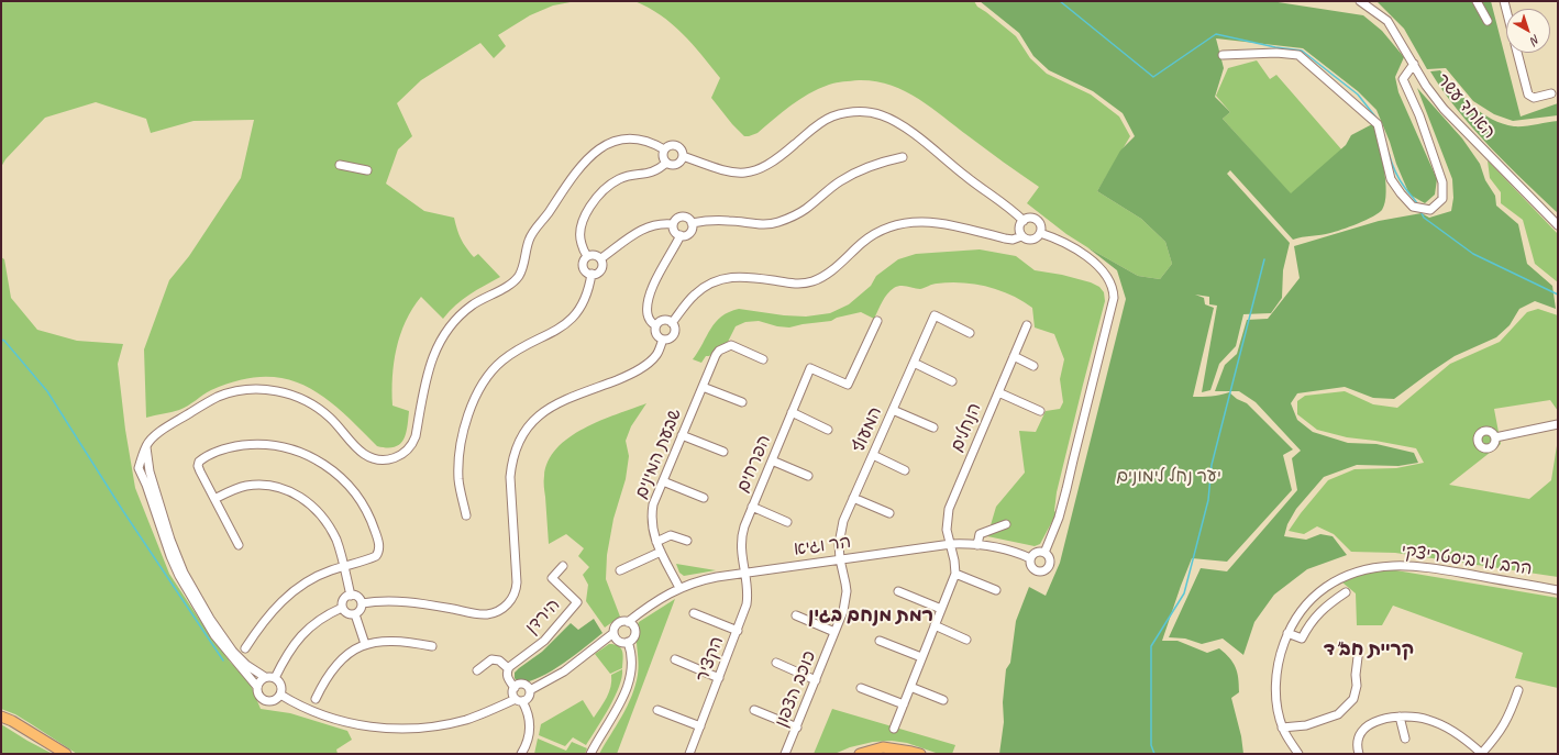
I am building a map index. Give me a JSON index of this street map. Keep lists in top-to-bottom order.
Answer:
{
  "streets": {
    "street": [
      "האחד עשר",
      "הנחלים",
      "המעוף",
      "שבעת המינים",
      "הפרחים",
      "הר וגיא",
      "הרב לוי ביסטריצקי",
      "הירדן",
      "הקציר",
      "כוכב הצפון"
    ]
  },
  "crossings": [
    ["הנחלים", "הר וגיא"],
    ["המעוף", "הר וגיא"],
    ["המעוף", "כוכב הצפון"],
    ["שבעת המינים", "הר וגיא"],
    ["הפרחים", "הר וגיא"],
    ["הפרחים", "הקציר"],
    ["הר וגיא", "הקציר"],
    ["הר וגיא", "כוכב הצפון"]
  ],
  "districts": ["רמת מנחם בגין", "קריית חב\"ד"],
  "parks": ["יער נחל לימונים"],
  "north": "bottom right"
}
